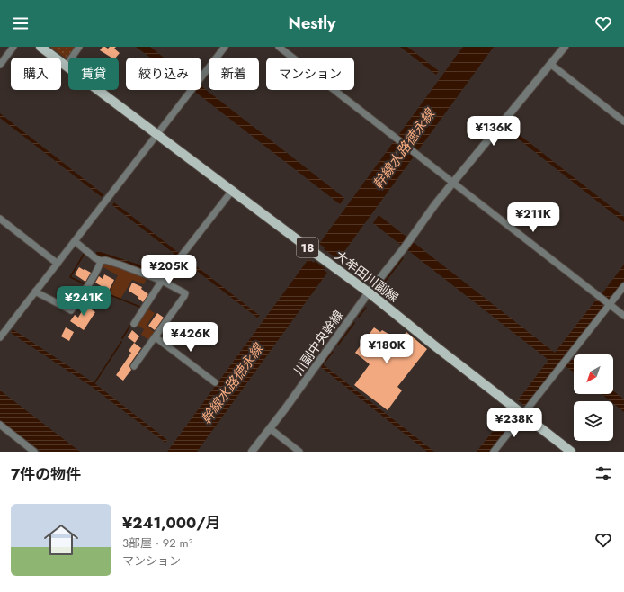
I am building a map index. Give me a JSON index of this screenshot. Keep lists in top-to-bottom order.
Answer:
{
  "streets": {
    "main road": ["18", "大牟田川副線"],
    "street": ["川副中央幹線"]
  },
  "crossings": [
    ["大牟田川副線", "川副中央幹線"]
  ],
  "water": ["幹線水路徳永線"],
  "north": "bottom left",
  "page": {
    "header": "Nestly",
    "chip": [
      "購入",
      "賃貸",
      "絞り込み",
      "新着",
      "マンション"
    ],
    "price": [
      "¥136K",
      "¥211K",
      "¥205K",
      "¥241K",
      "¥426K",
      "¥180K",
      "¥238K"
    ],
    "heading": "7件の物件",
    "list": [
      {
        "name": "¥241,000/月",
        "note": "3部屋 · 92 m² · マンション"
      }
    ]
  }
}
